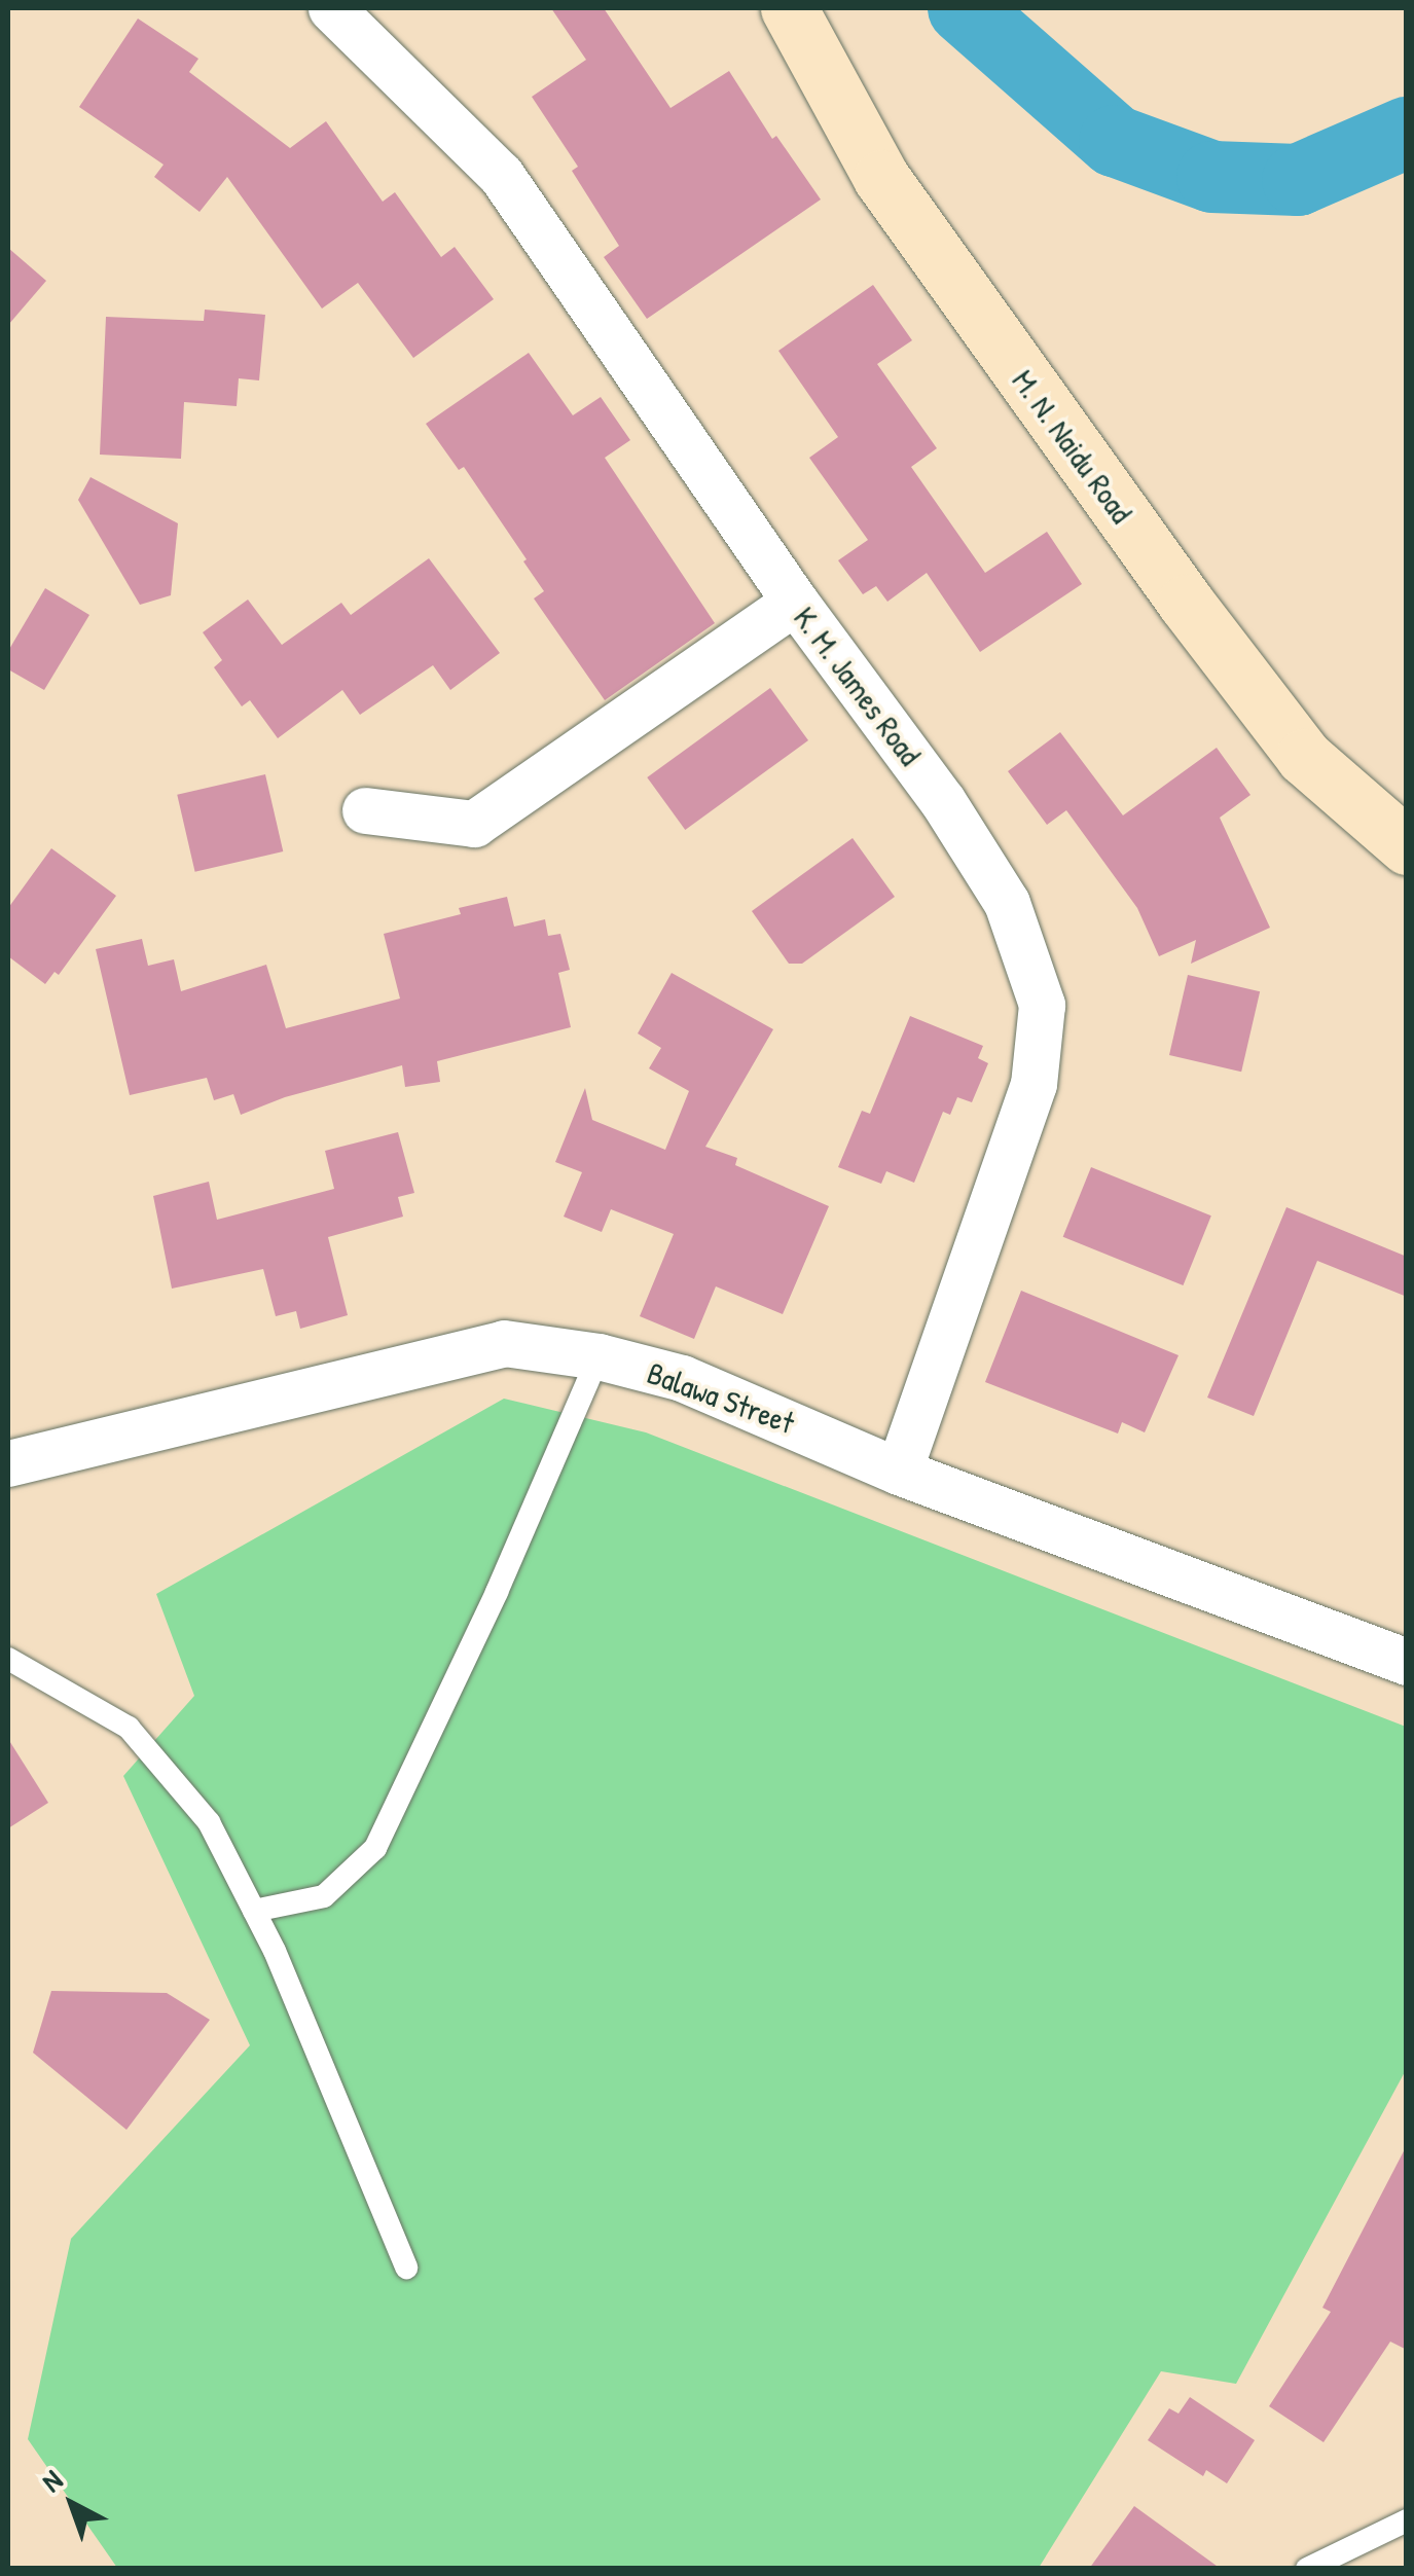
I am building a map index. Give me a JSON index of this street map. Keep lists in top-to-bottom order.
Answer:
{
  "streets": {
    "main road": ["M. N. Naidu Road"],
    "street": ["K. M. James Road", "Balawa Street"]
  },
  "crossings": [
    ["K. M. James Road", "Balawa Street"]
  ],
  "north": "top left"
}
